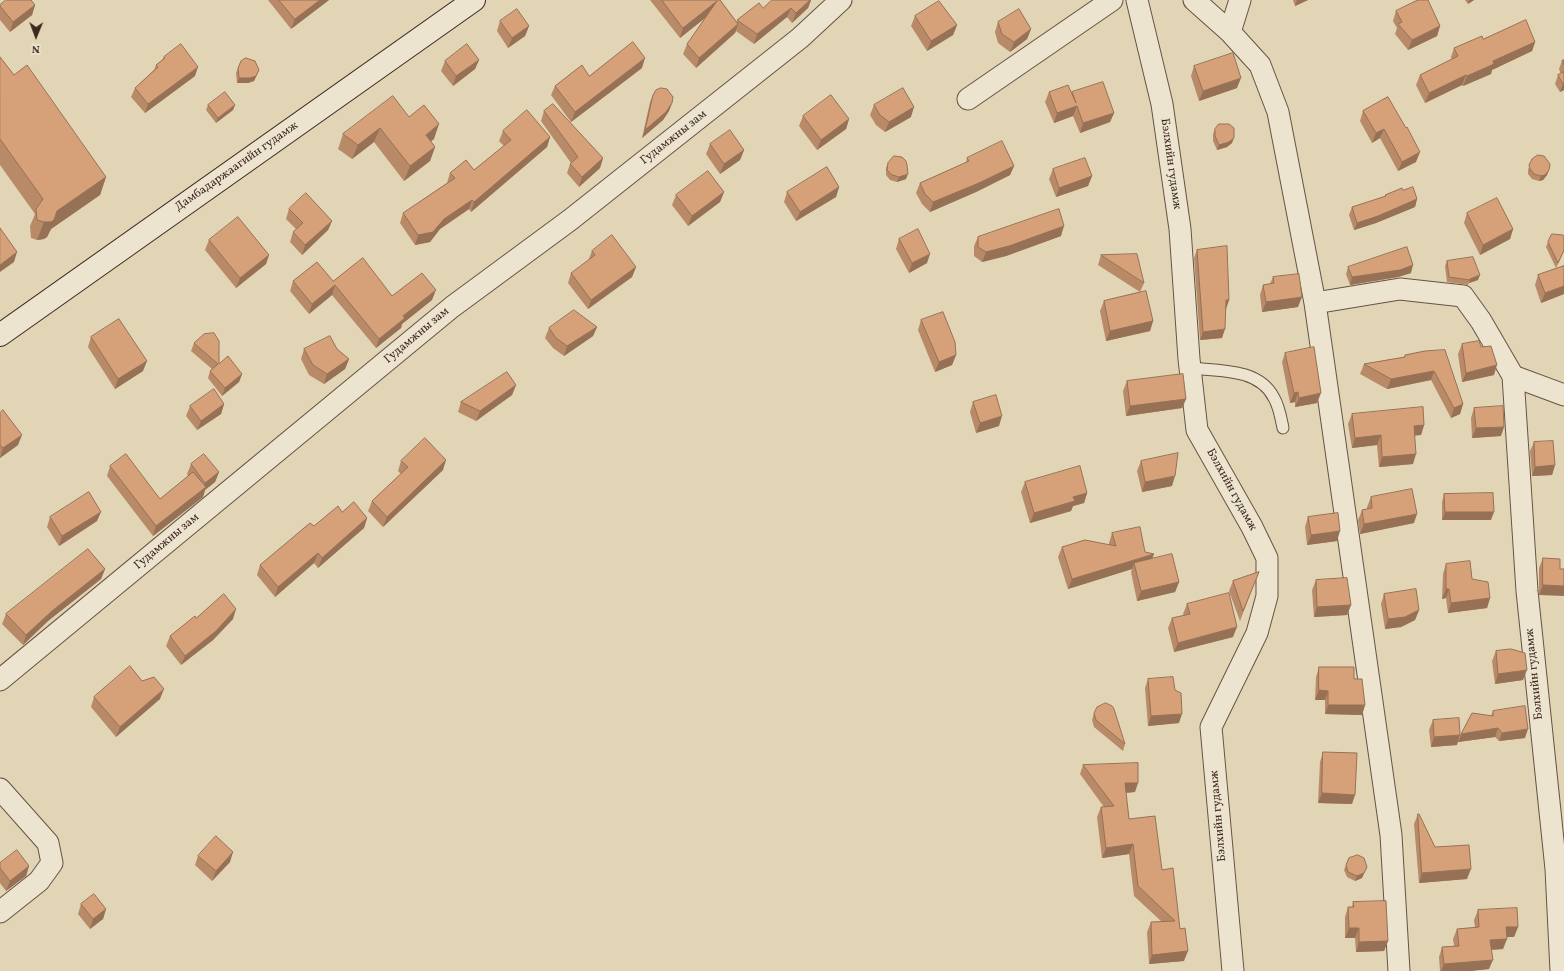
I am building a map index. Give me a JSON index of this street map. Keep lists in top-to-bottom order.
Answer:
{
  "streets": {
    "main road": ["Дамбадаржаагийн гудамж"],
    "street": ["Гудамжны зам", "Бэлхийн гудамж"]
  },
  "north": "bottom"
}
